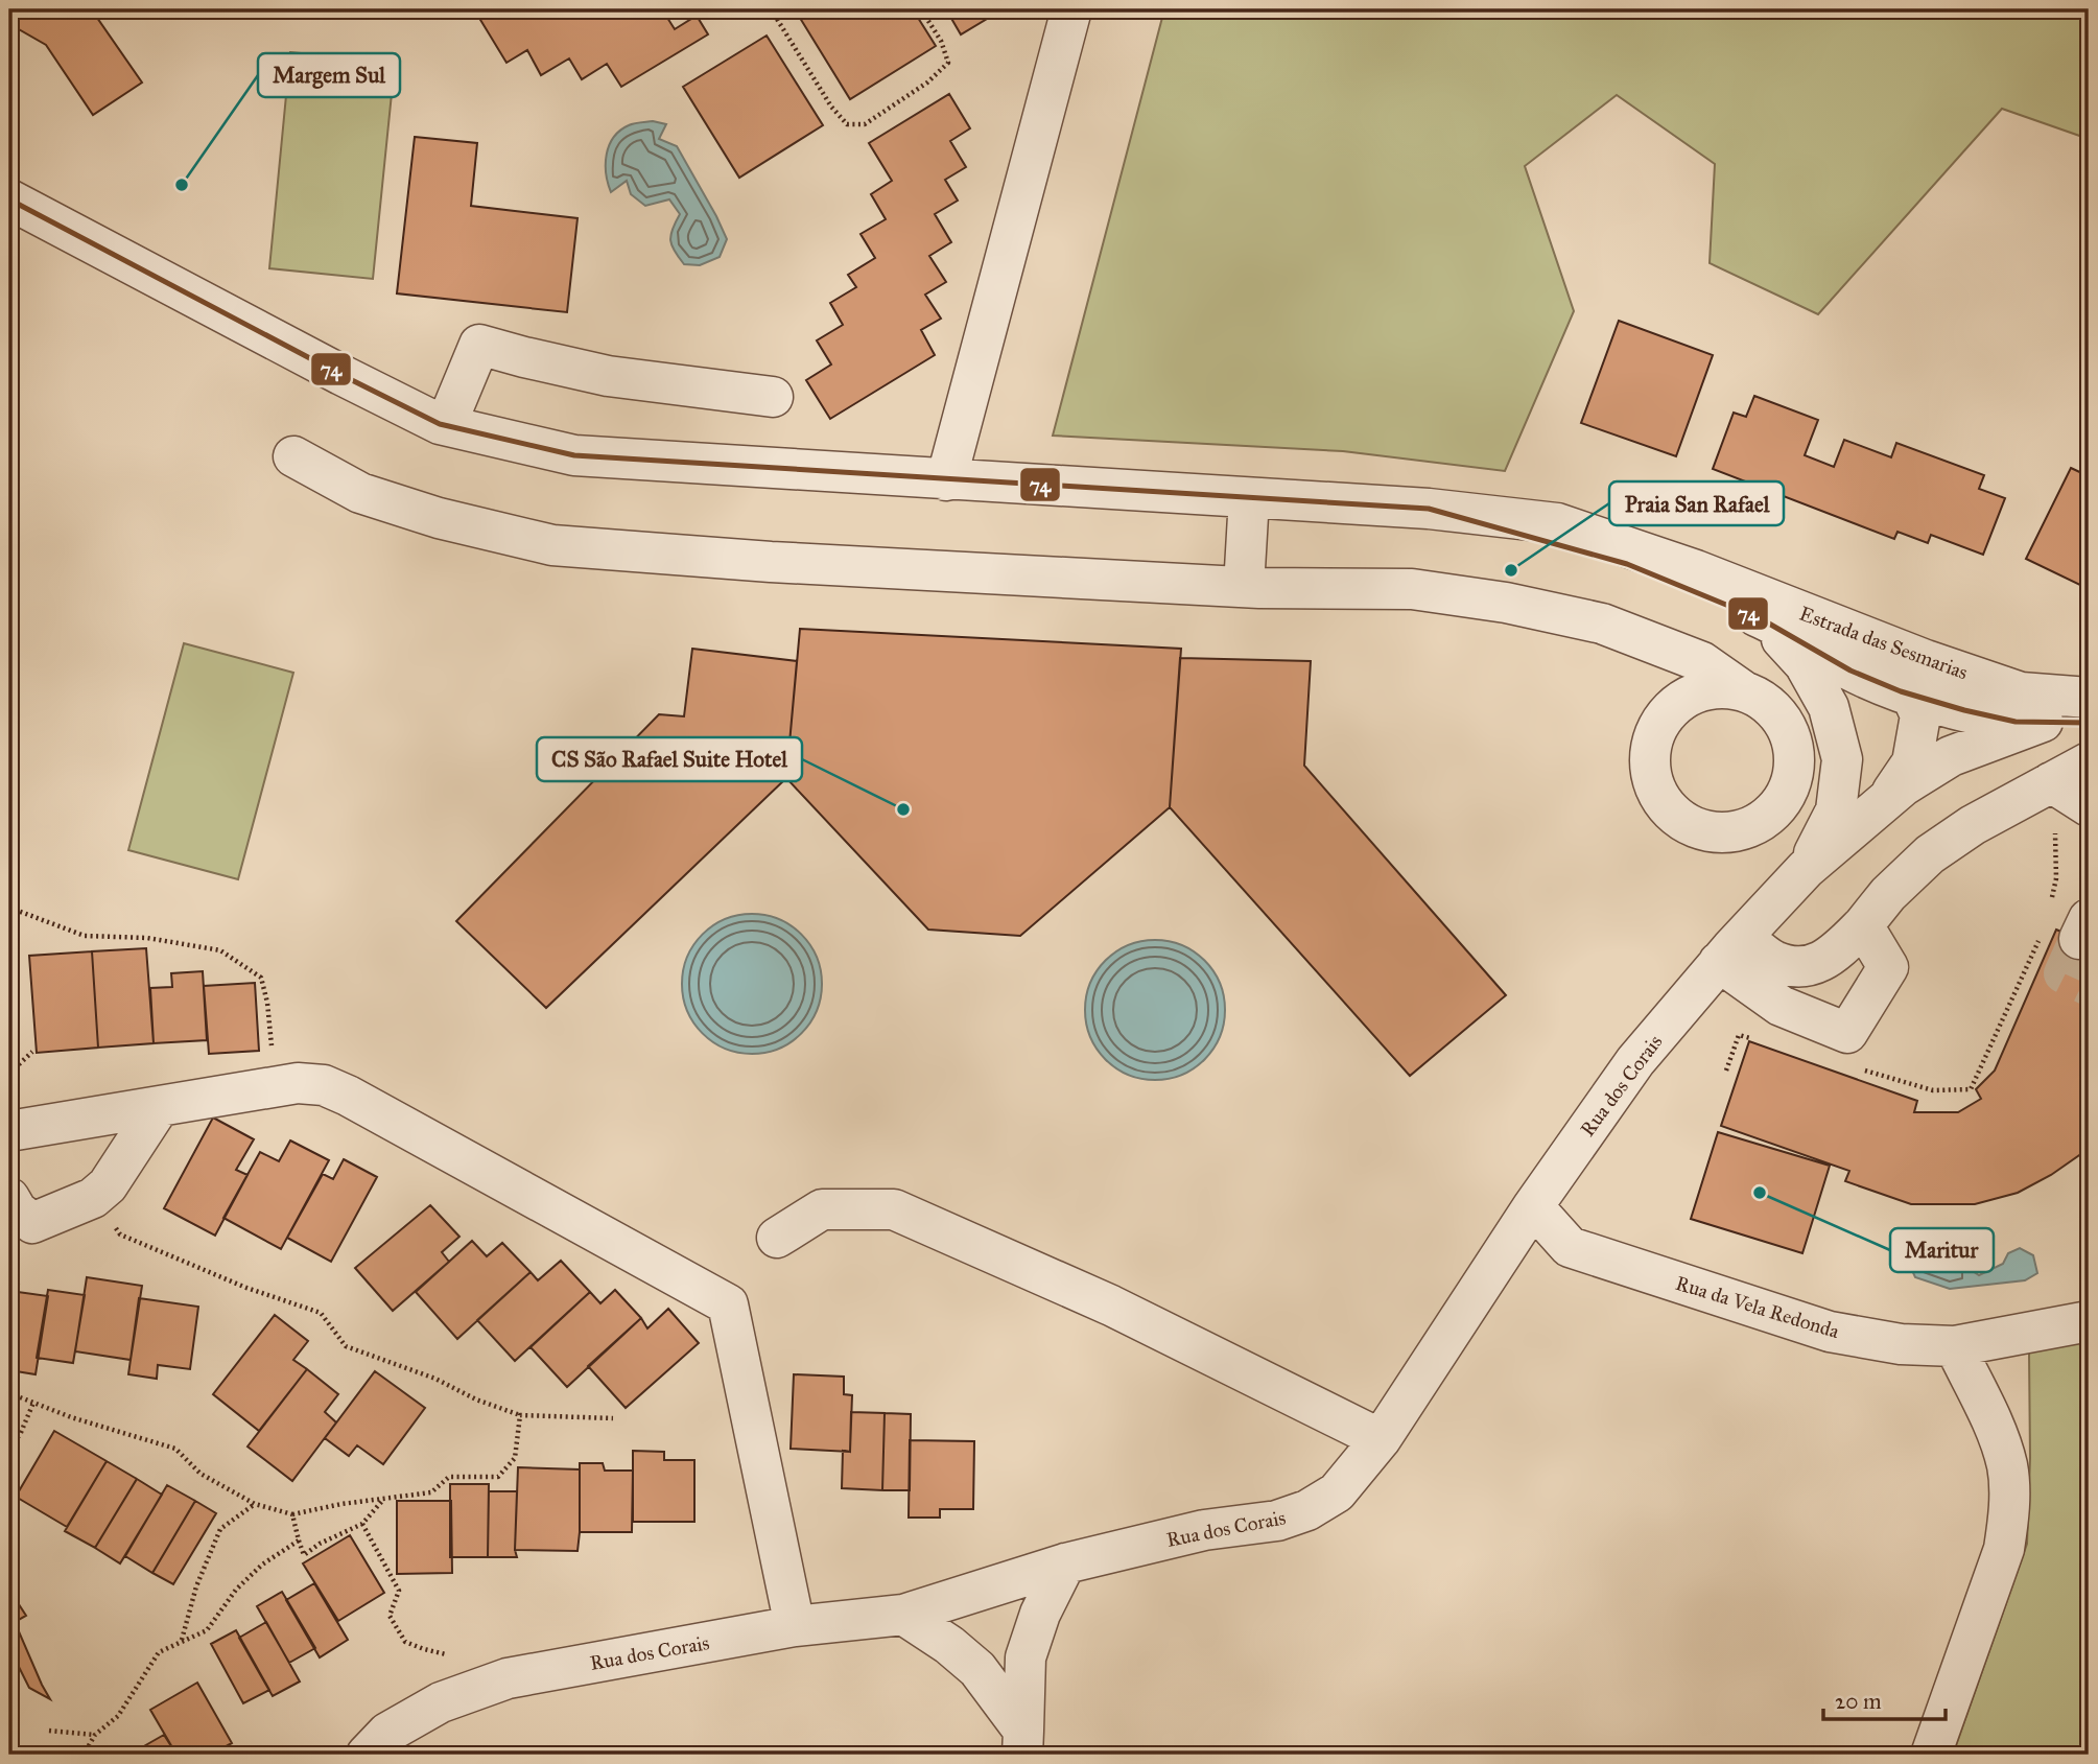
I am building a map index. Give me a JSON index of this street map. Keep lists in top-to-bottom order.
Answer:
{
  "streets": {
    "street": ["Estrada das Sesmarias", "Rua dos Corais", "Rua da Vela Redonda"]
  },
  "crossings": [
    ["Rua dos Corais", "Rua da Vela Redonda"]
  ],
  "places": [
    "Margem Sul",
    "Praia San Rafael",
    "CS São Rafael Suite Hotel",
    "Maritur"
  ],
  "lines": ["transit line 74"],
  "scale_bar": "20 m"
}
